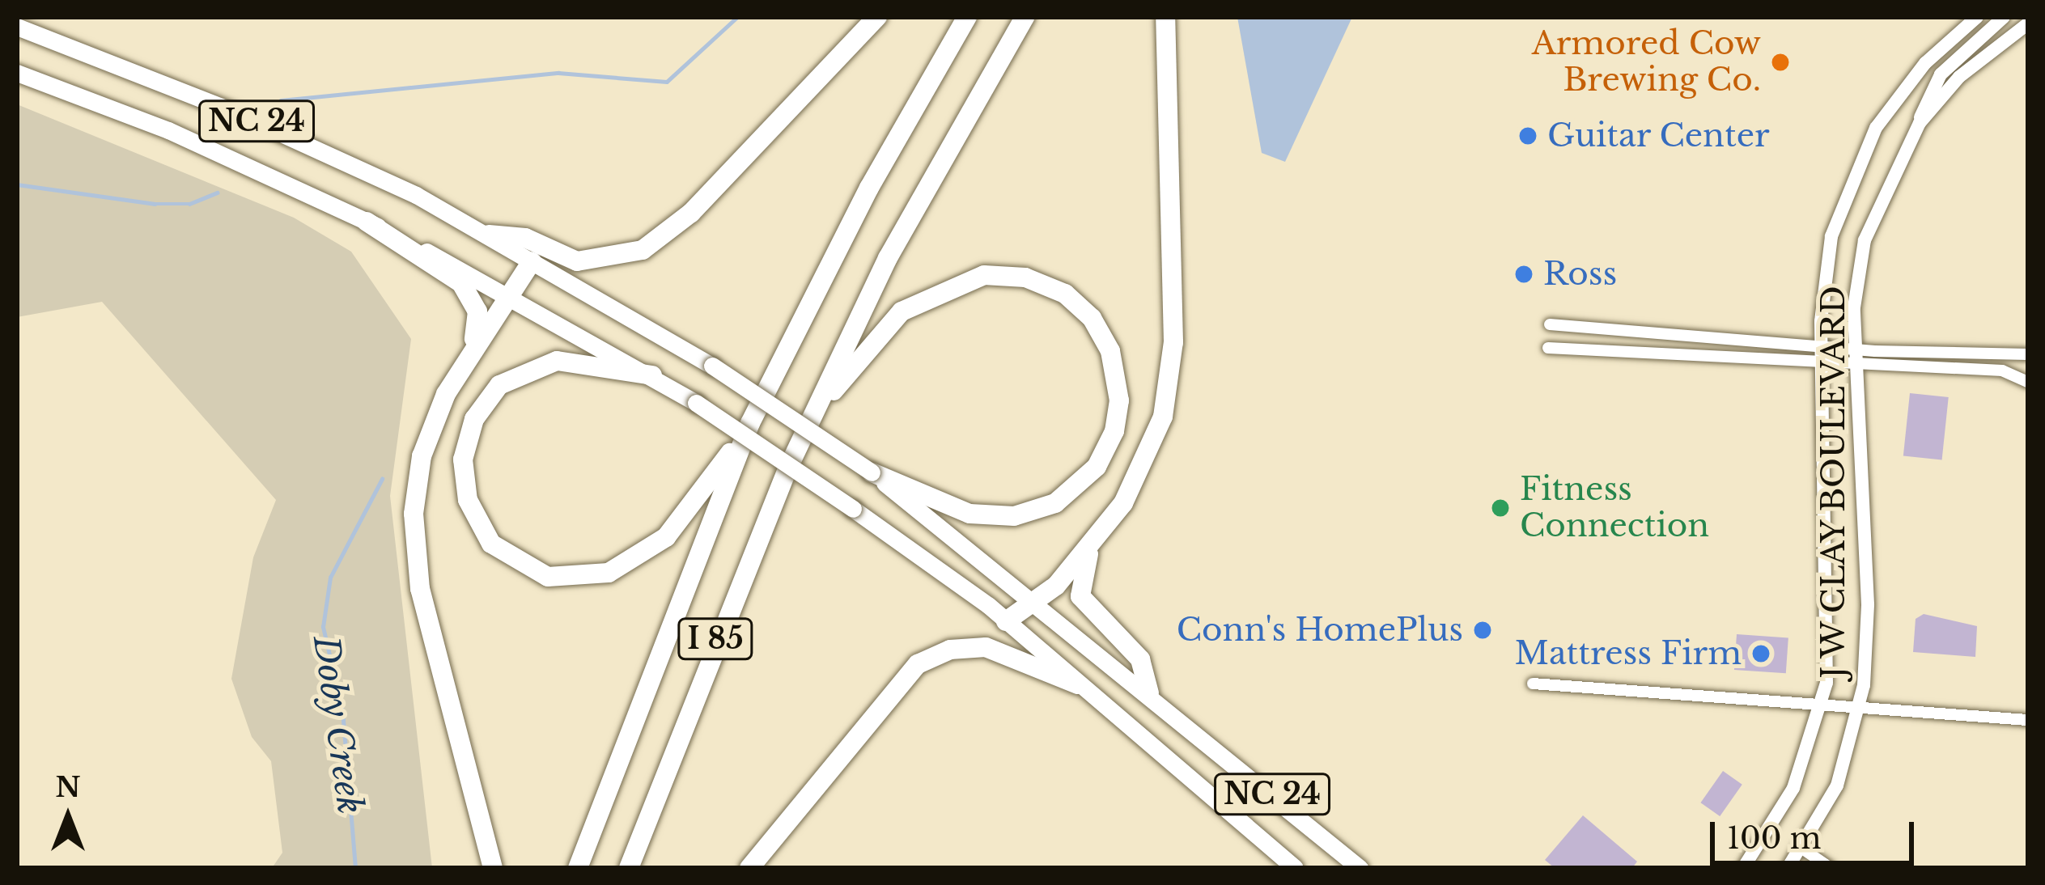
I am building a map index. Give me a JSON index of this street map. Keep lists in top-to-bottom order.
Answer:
{
  "streets": {
    "highway": ["I 85"],
    "main road": ["NC 24"],
    "street": ["J W CLAY BOULEVARD"]
  },
  "water": ["Doby Creek"],
  "places": [
    "Armored Cow Brewing Co.",
    "Guitar Center",
    "Ross",
    "Fitness Connection",
    "Conn's HomePlus",
    "Mattress Firm"
  ],
  "scale_bar": "100 m",
  "north": "top"
}
